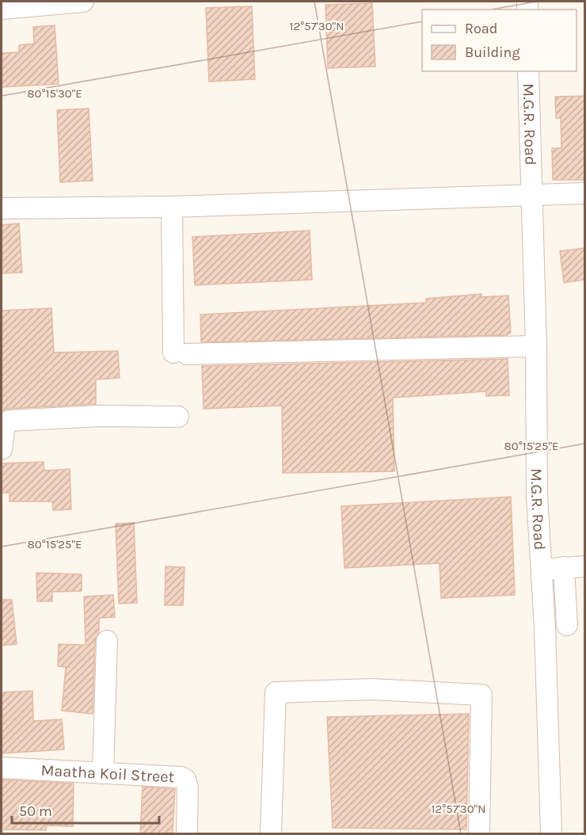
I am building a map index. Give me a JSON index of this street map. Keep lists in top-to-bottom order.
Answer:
{
  "streets": {
    "street": ["M.G.R. Road", "Maatha Koil Street"]
  },
  "legend": ["Road", "Building"],
  "scale_bar": "50 m",
  "coordinates": ["12°57'30\"N", "80°15'30\"E", "80°15'25\"E"]
}
